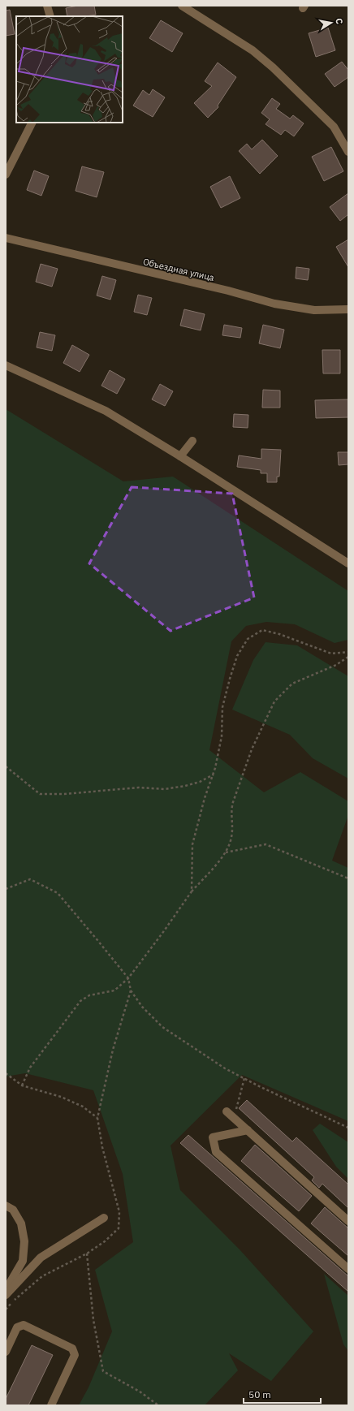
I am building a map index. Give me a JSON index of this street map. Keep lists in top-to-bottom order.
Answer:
{
  "streets": {
    "street": ["Объездная улица"]
  },
  "scale_bar": "50 m",
  "north": "right"
}
